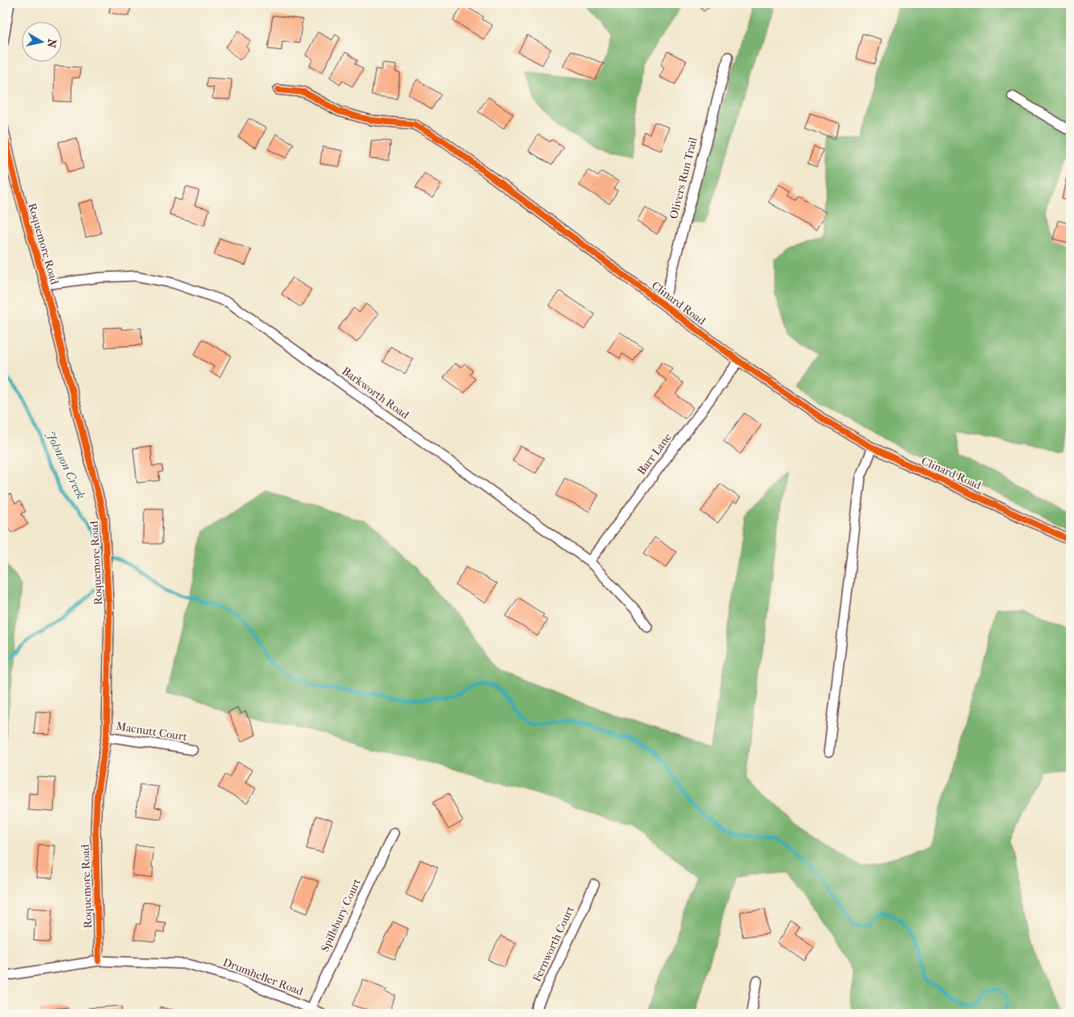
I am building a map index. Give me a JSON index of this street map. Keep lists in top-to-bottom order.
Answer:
{
  "streets": {
    "street": [
      "Olivers Run Trail",
      "Roquemore Road",
      "Clinard Road",
      "Barkworth Road",
      "Barr Lane",
      "Macnutt Court",
      "Spillsbury Court",
      "Fernworth Court",
      "Drumheller Road"
    ]
  },
  "crossings": [
    ["Olivers Run Trail", "Clinard Road"],
    ["Roquemore Road", "Barkworth Road"],
    ["Roquemore Road", "Macnutt Court"],
    ["Roquemore Road", "Drumheller Road"],
    ["Clinard Road", "Barr Lane"],
    ["Barkworth Road", "Barr Lane"],
    ["Spillsbury Court", "Drumheller Road"]
  ],
  "water": ["Johnson Creek"],
  "north": "right"
}
